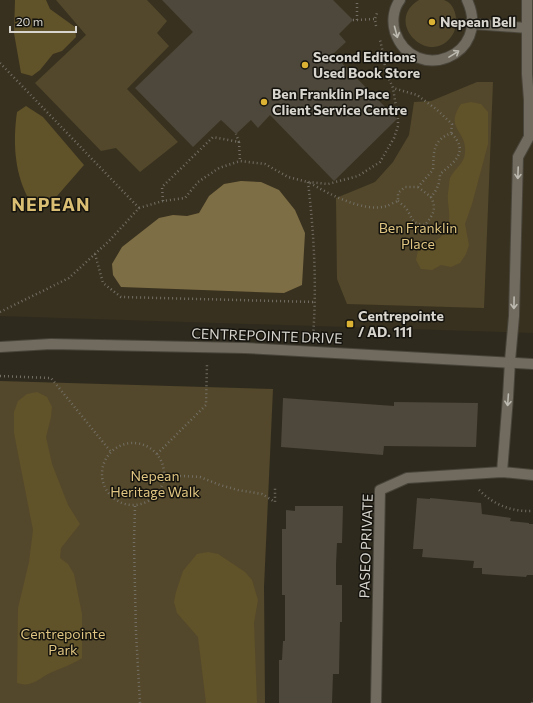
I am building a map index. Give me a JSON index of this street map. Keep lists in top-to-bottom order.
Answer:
{
  "streets": {
    "street": ["CENTREPOINTE DRIVE", "PASEO PRIVATE"]
  },
  "districts": ["NEPEAN"],
  "parks": ["Ben Franklin Place", "Nepean Heritage Walk", "Centrepointe Park"],
  "places": {
    "other": ["Nepean Bell", "Second Editions Used Book Store", "Ben Franklin Place Client Service Centre"],
    "transit": ["Centrepointe / AD. 111"]
  },
  "scale_bar": "20 m"
}
